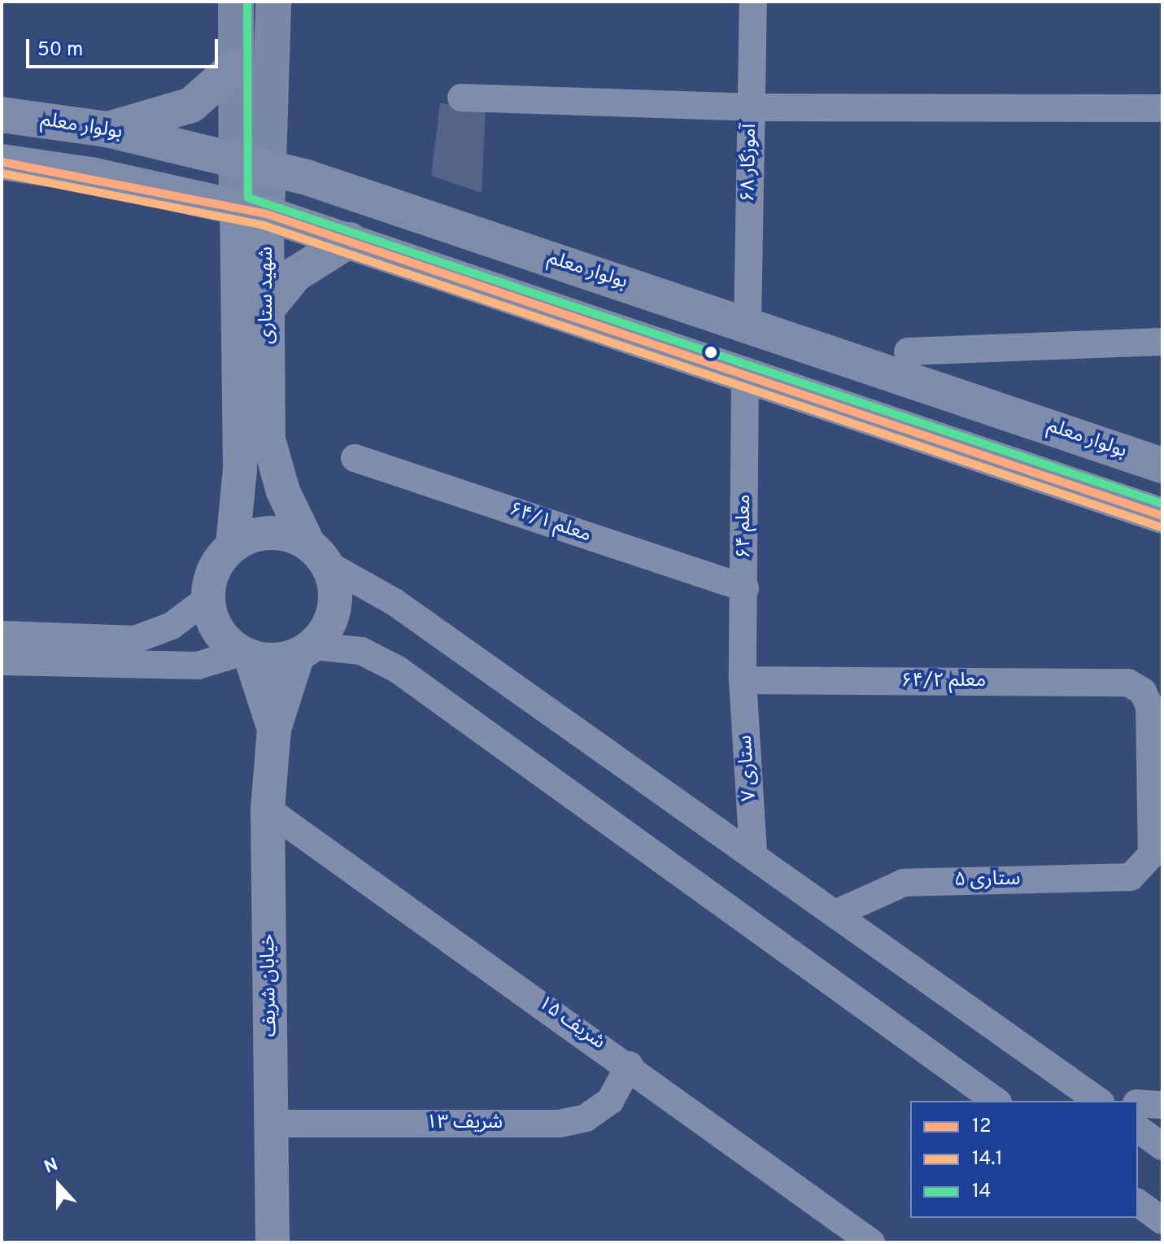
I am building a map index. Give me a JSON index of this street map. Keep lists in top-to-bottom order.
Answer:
{
  "streets": {
    "main road": ["بولوار معلم", "شهید ستاری"],
    "street": [
      "آموزگار ۶۸",
      "معلم ۶۴/۱",
      "معلم ۶۴",
      "معلم ۶۴/۲",
      "ستاری ۷",
      "ستاری ۵",
      "خیابان شریف",
      "شریف ۱۵",
      "شریف ۱۳"
    ]
  },
  "crossings": [
    ["بولوار معلم", "آموزگار ۶۸"],
    ["بولوار معلم", "شهید ستاری"],
    ["شهید ستاری", "خیابان شریف"],
    ["معلم ۶۴/۱", "معلم ۶۴"],
    ["معلم ۶۴", "معلم ۶۴/۲"],
    ["معلم ۶۴", "ستاری ۷"],
    ["معلم ۶۴/۲", "ستاری ۷"],
    ["معلم ۶۴/۲", "ستاری ۵"],
    ["خیابان شریف", "شریف ۱۵"],
    ["خیابان شریف", "شریف ۱۳"],
    ["شریف ۱۵", "شریف ۱۳"]
  ],
  "lines": ["transit line 14", "transit line 12", "transit line 14.1"],
  "legend": ["12", "14.1", "14"],
  "scale_bar": "50 m",
  "north": "top"
}
